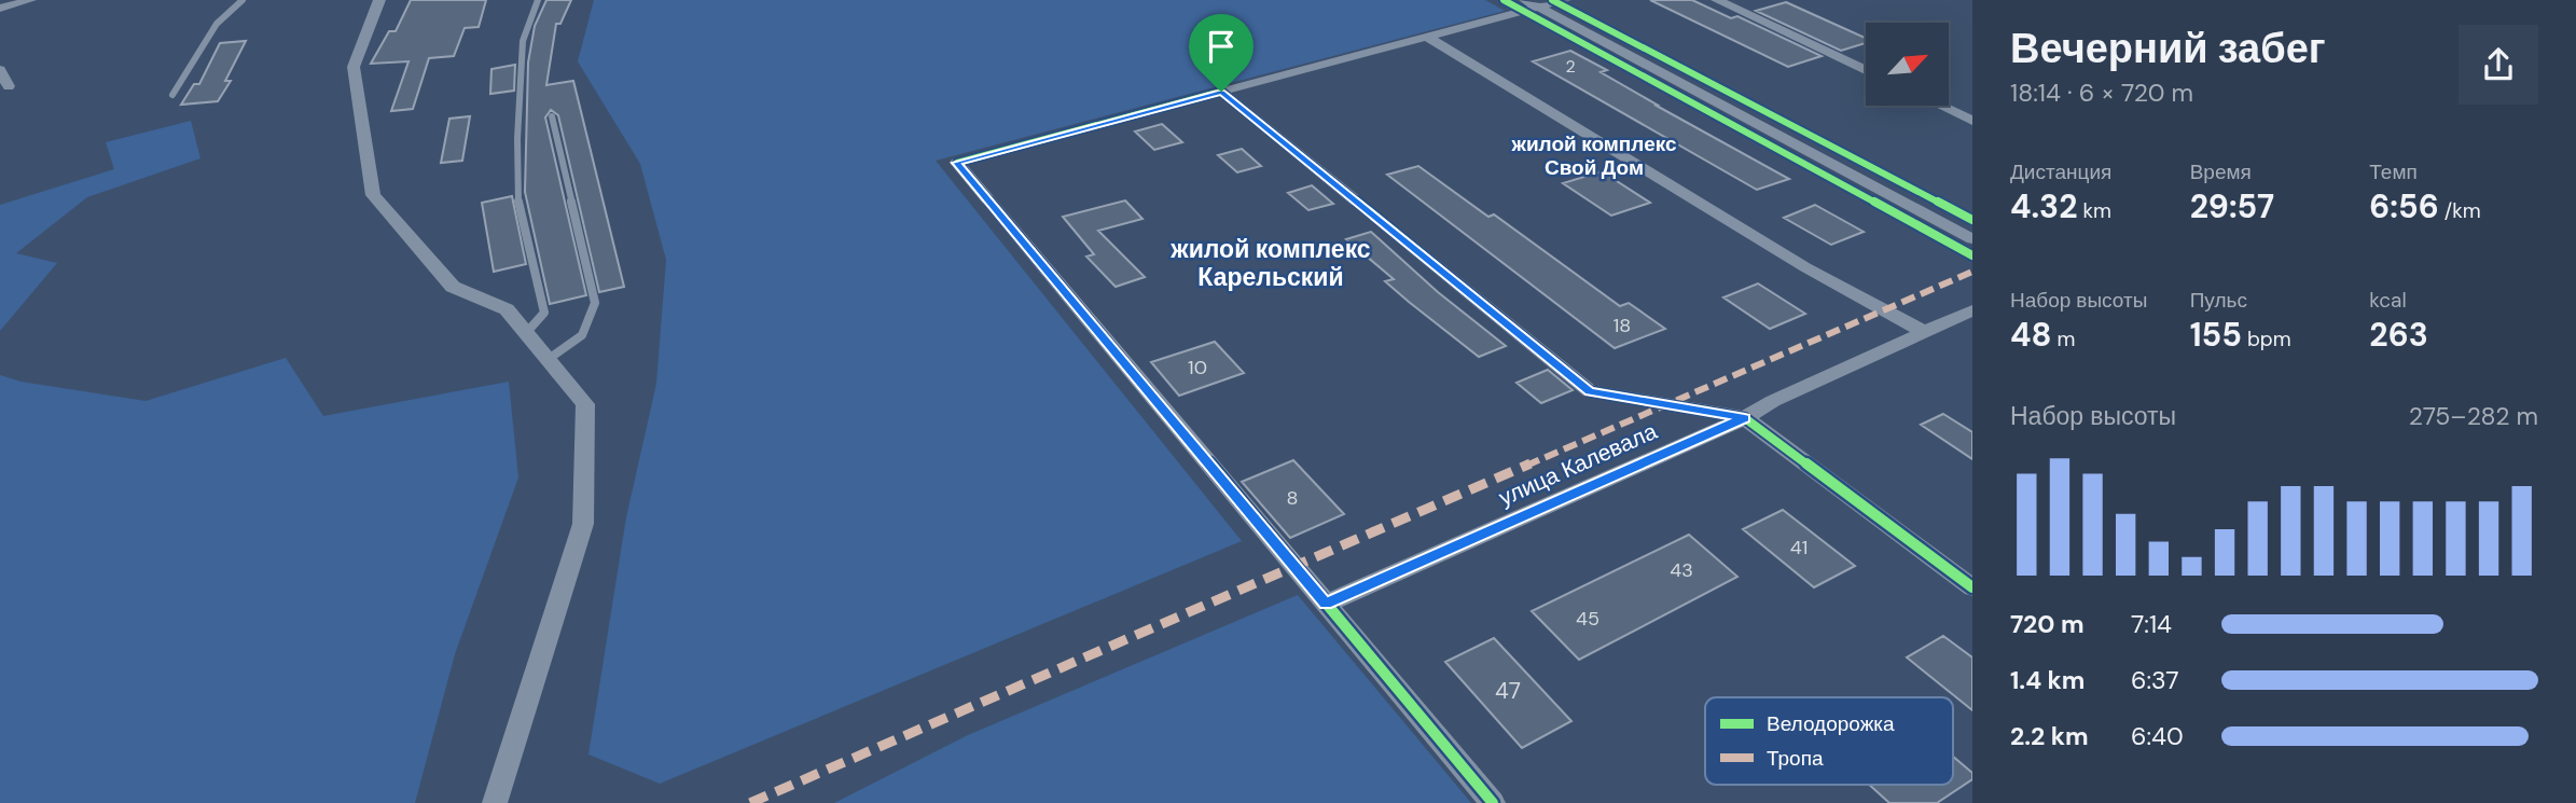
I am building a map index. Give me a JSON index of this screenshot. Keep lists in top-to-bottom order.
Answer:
{
  "streets": {
    "street": ["улица Калевала"]
  },
  "districts": ["жилой комплекс Свой Дом", "жилой комплекс Карельский"],
  "house_numbers": [
    "2",
    "18",
    "10",
    "8",
    "41",
    "43",
    "45",
    "47"
  ],
  "legend": ["Велодорожка", "Тропа"],
  "north": "top right",
  "page": {
    "heading": ["Вечерний забег", "18:14 · 6 × 720 m"],
    "stats": [
      ["Дистанция", "4.32 km"],
      ["Время", "29:57"],
      ["Темп", "6:56 /km"],
      ["Набор высоты", "48 m"],
      ["Пульс", "155 bpm"],
      ["kcal", "263"]
    ],
    "chart": ["Набор высоты", "275–282 m"],
    "list": [
      {
        "name": "720 m",
        "note": "7:14"
      },
      {
        "name": "1.4 km",
        "note": "6:37"
      },
      {
        "name": "2.2 km",
        "note": "6:40"
      }
    ]
  }
}
